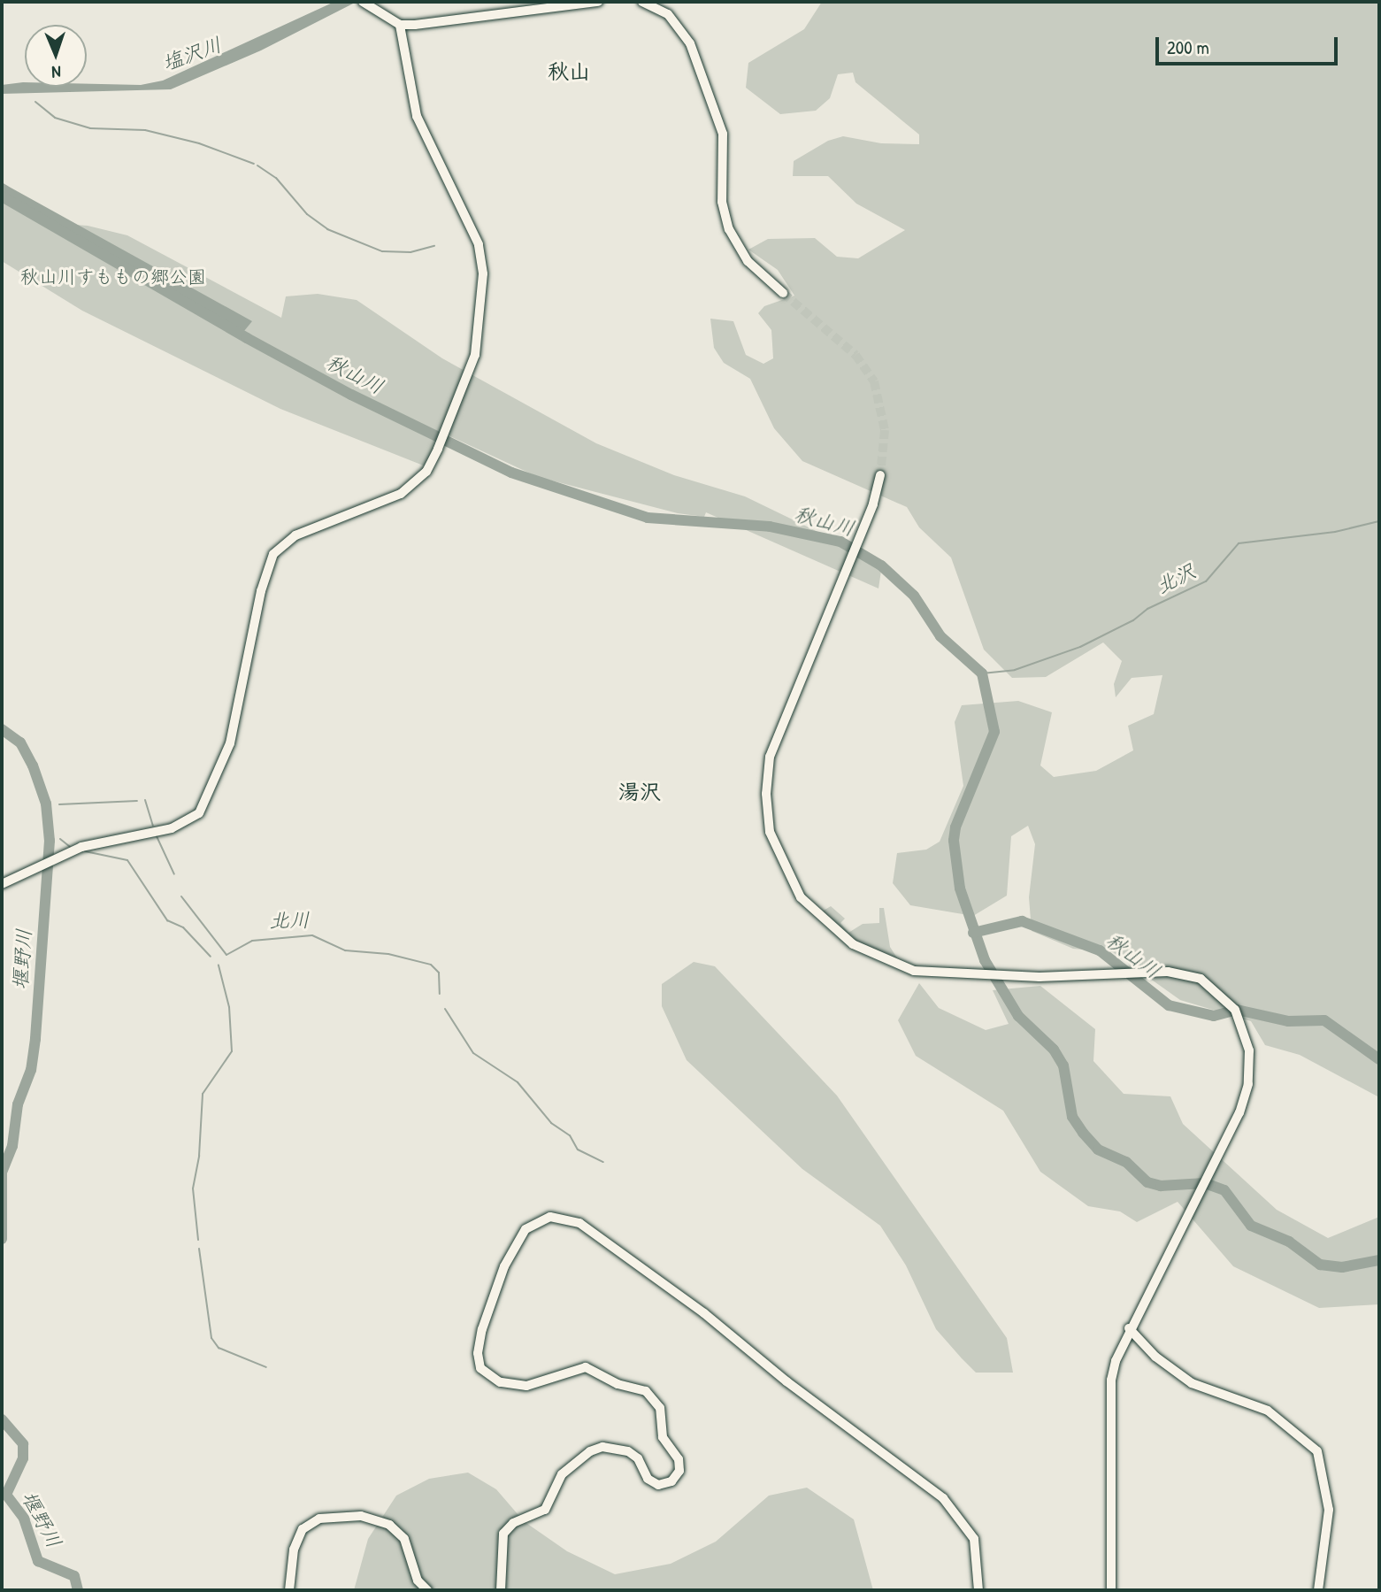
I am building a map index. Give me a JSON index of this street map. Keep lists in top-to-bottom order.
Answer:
{
  "districts": ["秋山", "湯沢"],
  "water": [
    "塩沢川",
    "秋山川",
    "北沢",
    "北川",
    "堰野川"
  ],
  "parks": ["秋山川すももの郷公園"],
  "scale_bar": "200 m",
  "north": "bottom"
}
